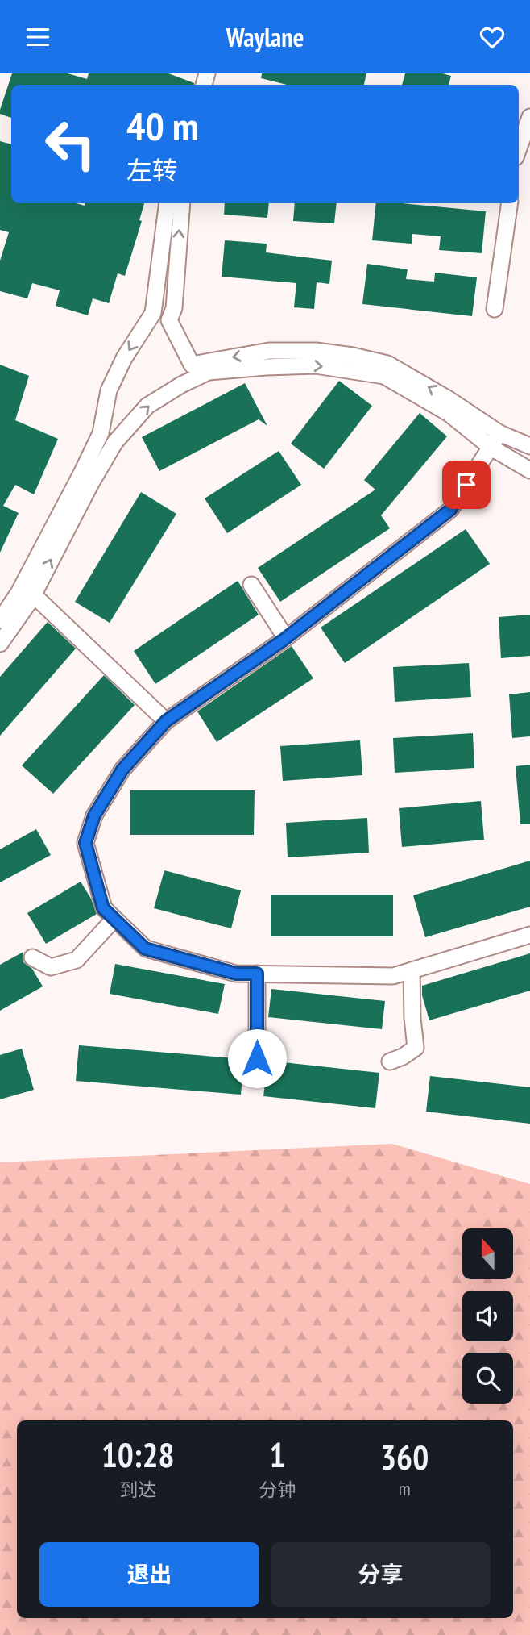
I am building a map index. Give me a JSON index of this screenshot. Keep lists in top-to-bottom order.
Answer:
{
  "north": "top",
  "page": {
    "header": "Waylane",
    "turn": ["40 m", "左转"],
    "eta": [
      "10:28",
      "到达",
      "1",
      "分钟",
      "360",
      "m"
    ],
    "buttons": ["退出", "分享"]
  }
}
